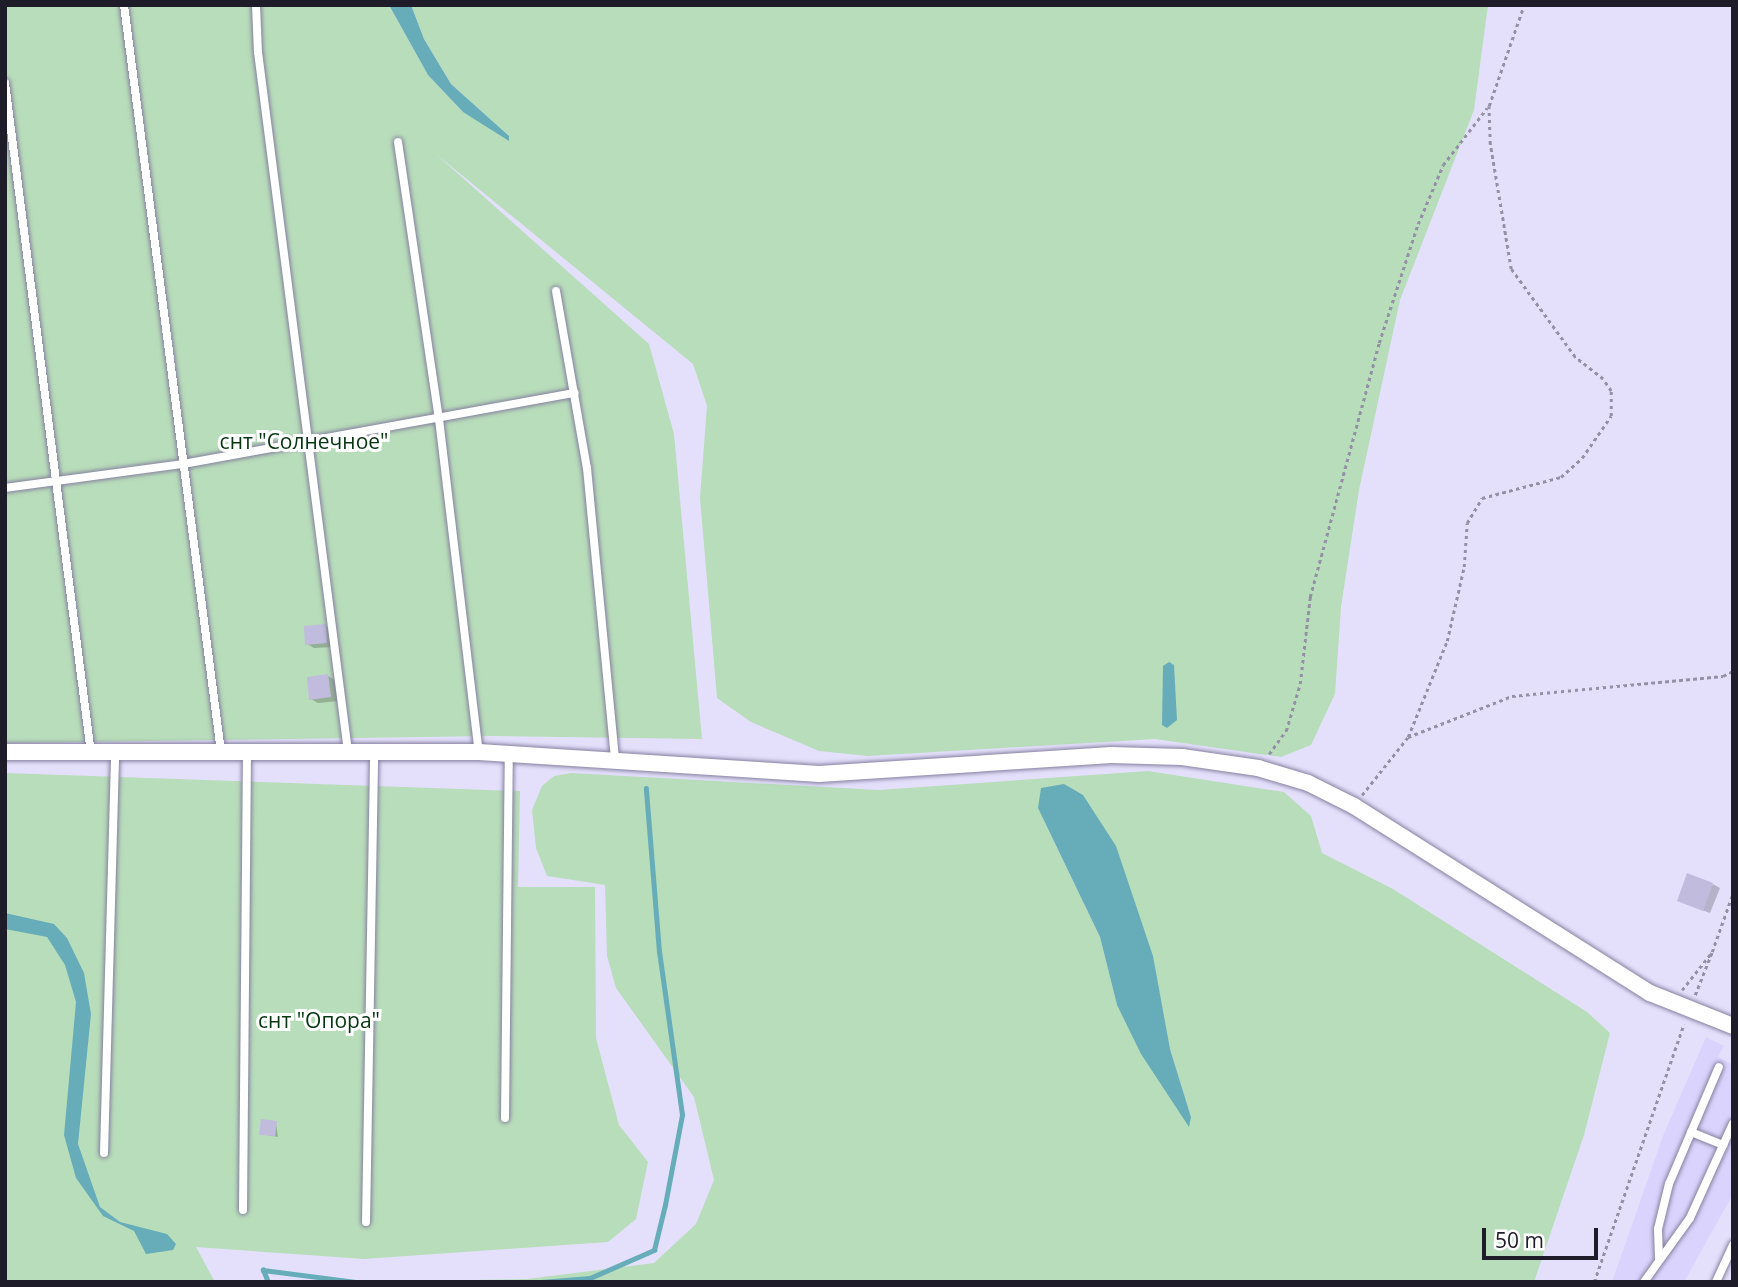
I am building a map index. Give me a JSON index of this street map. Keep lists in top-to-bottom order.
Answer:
{
  "parks": ["снт \"Солнечное\"", "снт \"Опора\""],
  "scale_bar": "50 m"
}
